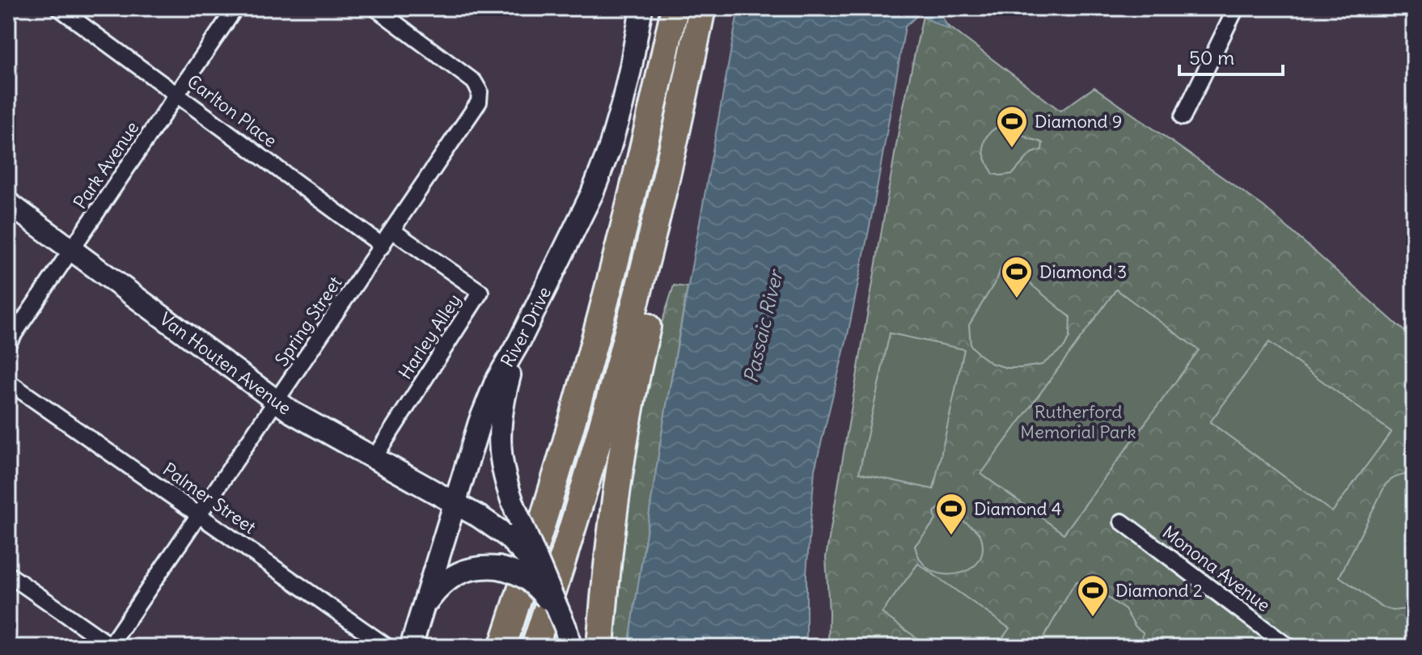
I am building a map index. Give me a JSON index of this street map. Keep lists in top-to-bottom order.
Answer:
{
  "streets": {
    "main road": ["River Drive", "Van Houten Avenue"],
    "street": [
      "Carlton Place",
      "Park Avenue",
      "Spring Street",
      "Harley Alley",
      "Palmer Street",
      "Monona Avenue"
    ]
  },
  "crossings": [
    ["Carlton Place", "Park Avenue"],
    ["Carlton Place", "Spring Street"],
    ["Park Avenue", "Van Houten Avenue"],
    ["Spring Street", "Harley Alley"],
    ["Spring Street", "Van Houten Avenue"],
    ["Spring Street", "Palmer Street"],
    ["River Drive", "Van Houten Avenue"],
    ["Harley Alley", "Van Houten Avenue"]
  ],
  "water": ["Passaic River"],
  "parks": ["Rutherford Memorial Park"],
  "places": {
    "sports": [
      "Diamond 9",
      "Diamond 3",
      "Diamond 4",
      "Diamond 2"
    ]
  },
  "scale_bar": "50 m"
}
